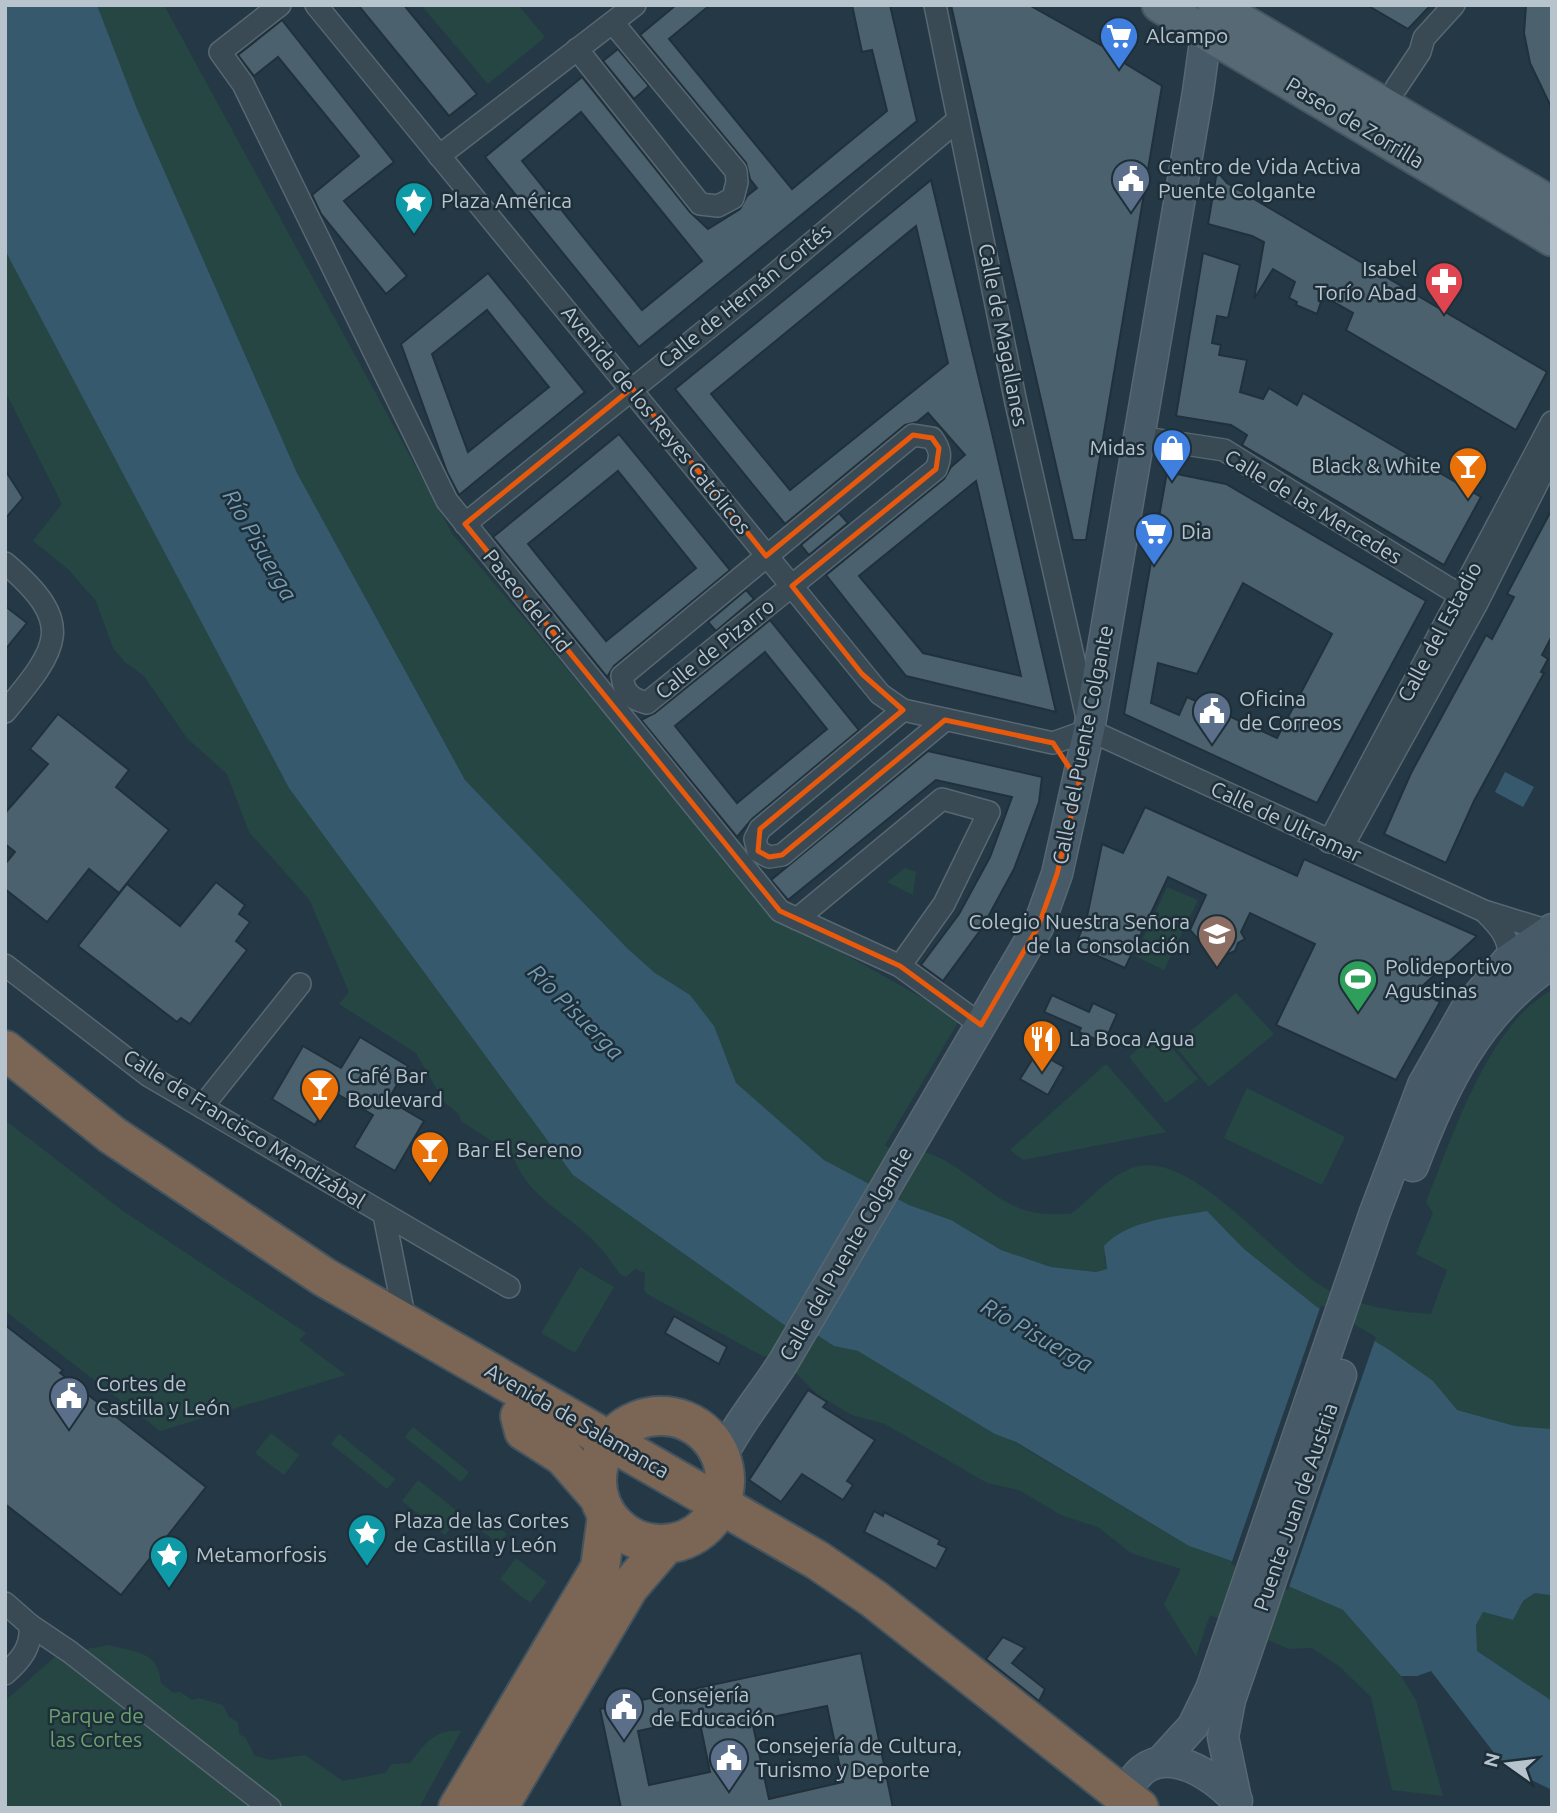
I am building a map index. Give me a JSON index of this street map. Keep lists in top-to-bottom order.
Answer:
{
  "streets": {
    "highway": ["Avenida de Salamanca"],
    "main road": ["Paseo de Zorrilla"],
    "street": [
      "Calle de Hernán Cortés",
      "Calle de Magallanes",
      "Avenida de los Reyes Católicos",
      "Calle de las Mercedes",
      "Paseo del Cid",
      "Calle del Estadio",
      "Calle de Pizarro",
      "Calle del Puente Colgante",
      "Calle de Ultramar",
      "Calle de Francisco Mendizábal",
      "Puente Juan de Austria"
    ]
  },
  "crossings": [
    ["Paseo de Zorrilla", "Calle del Puente Colgante"],
    ["Calle de Hernán Cortés", "Calle de Magallanes"],
    ["Calle de Hernán Cortés", "Avenida de los Reyes Católicos"],
    ["Calle de Hernán Cortés", "Paseo del Cid"],
    ["Calle de Magallanes", "Calle del Puente Colgante"],
    ["Avenida de los Reyes Católicos", "Calle de Pizarro"],
    ["Calle de las Mercedes", "Calle del Estadio"],
    ["Calle de las Mercedes", "Calle del Puente Colgante"],
    ["Paseo del Cid", "Calle del Puente Colgante"],
    ["Calle del Estadio", "Calle de Ultramar"],
    ["Calle del Puente Colgante", "Calle de Ultramar"],
    ["Calle de Francisco Mendizábal", "Avenida de Salamanca"],
    ["Avenida de Salamanca", "Puente Juan de Austria"]
  ],
  "water": ["Río Pisuerga"],
  "parks": ["Parque de las Cortes"],
  "places": {
    "supermarket": ["Alcampo", "Dia"],
    "public building": [
      "Centro de Vida Activa Puente Colgante",
      "Oficina de Correos",
      "Cortes de Castilla y León",
      "Consejería de Educación",
      "Consejería de Cultura, Turismo y Deporte"
    ],
    "place": ["Plaza América", "Plaza de las Cortes de Castilla y León", "Metamorfosis"],
    "pharmacy": ["Isabel Torío Abad"],
    "shop": ["Midas"],
    "bar": ["Black & White", "Café Bar Boulevard", "Bar El Sereno"],
    "school or university": ["Colegio Nuestra Señora de la Consolación"],
    "sports": ["Polideportivo Agustinas"],
    "restaurant": ["La Boca Agua"]
  },
  "north": "left"
}
